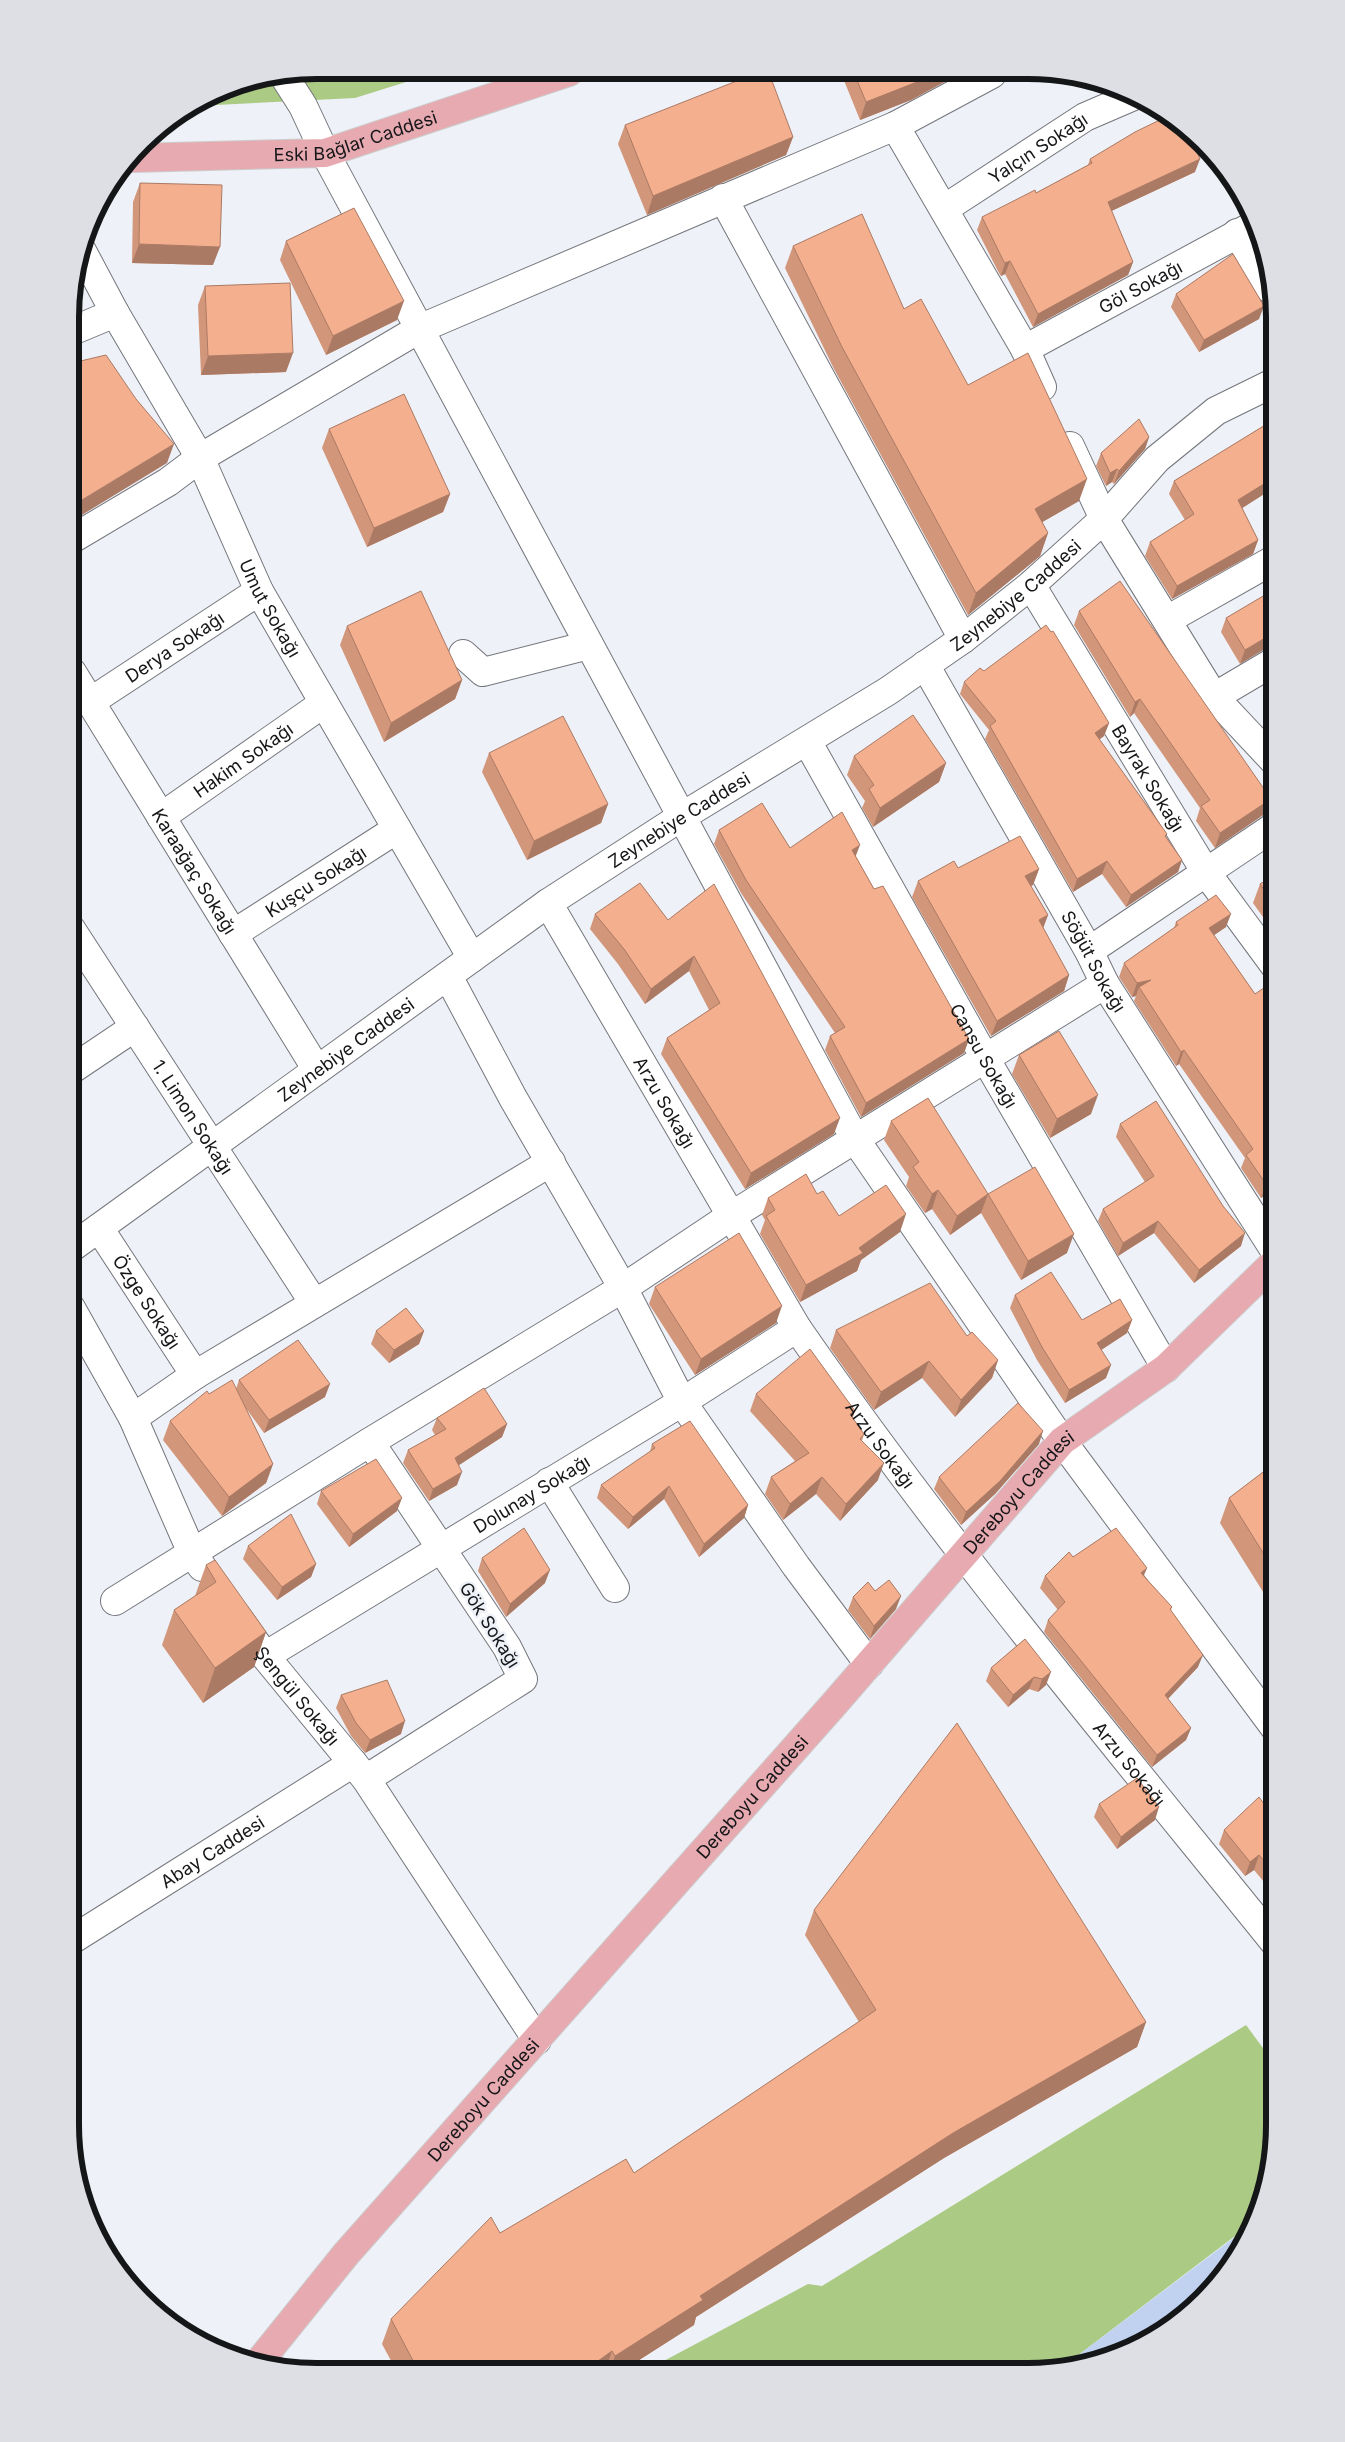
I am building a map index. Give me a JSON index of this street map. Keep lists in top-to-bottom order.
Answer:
{
  "streets": {
    "main road": ["Eski Bağlar Caddesi", "Dereboyu Caddesi"],
    "street": [
      "Yalçın Sokağı",
      "Göl Sokağı",
      "Zeynebiye Caddesi",
      "Umut Sokağı",
      "Derya Sokağı",
      "Hakim Sokağı",
      "Bayrak Sokağı",
      "Karaağaç Sokağı",
      "Kuşçu Sokağı",
      "Söğüt Sokağı",
      "Cansu Sokağı",
      "Arzu Sokağı",
      "1. Limon Sokağı",
      "Özge Sokağı",
      "Dolunay Sokağı",
      "Gök Sokağı",
      "Şengül Sokağı",
      "Abay Caddesi"
    ]
  },
  "crossings": [
    ["Zeynebiye Caddesi", "Umut Sokağı"],
    ["Zeynebiye Caddesi", "Bayrak Sokağı"],
    ["Zeynebiye Caddesi", "Karaağaç Sokağı"],
    ["Zeynebiye Caddesi", "Söğüt Sokağı"],
    ["Zeynebiye Caddesi", "Cansu Sokağı"],
    ["Zeynebiye Caddesi", "Arzu Sokağı"],
    ["Zeynebiye Caddesi", "1. Limon Sokağı"],
    ["Zeynebiye Caddesi", "Özge Sokağı"],
    ["Umut Sokağı", "Derya Sokağı"],
    ["Umut Sokağı", "Hakim Sokağı"],
    ["Umut Sokağı", "Kuşçu Sokağı"],
    ["Derya Sokağı", "Karaağaç Sokağı"],
    ["Hakim Sokağı", "Karaağaç Sokağı"],
    ["Karaağaç Sokağı", "Kuşçu Sokağı"],
    ["Cansu Sokağı", "Dereboyu Caddesi"],
    ["Arzu Sokağı", "Dolunay Sokağı"],
    ["Arzu Sokağı", "Dereboyu Caddesi"],
    ["Dolunay Sokağı", "Gök Sokağı"],
    ["Dolunay Sokağı", "Şengül Sokağı"],
    ["Dereboyu Caddesi", "Şengül Sokağı"],
    ["Gök Sokağı", "Şengül Sokağı"],
    ["Gök Sokağı", "Abay Caddesi"],
    ["Şengül Sokağı", "Abay Caddesi"]
  ]
}
